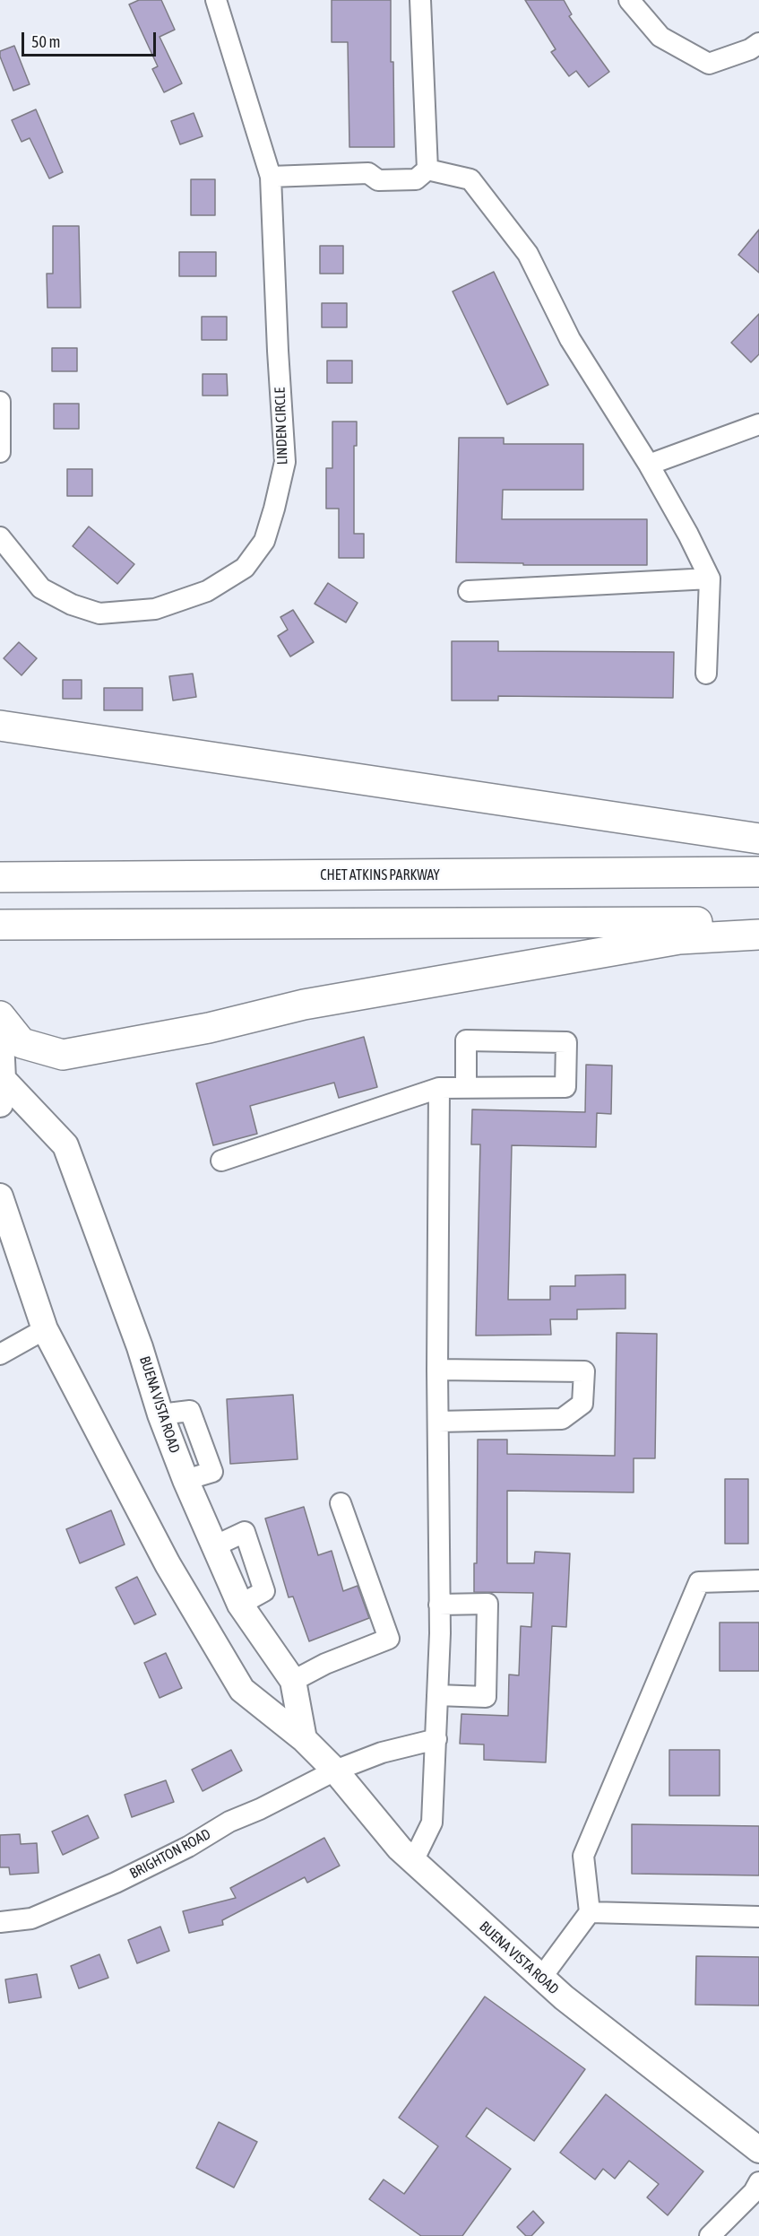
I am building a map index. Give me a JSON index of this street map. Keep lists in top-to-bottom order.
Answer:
{
  "streets": {
    "highway": ["CHET ATKINS PARKWAY"],
    "main road": ["BUENA VISTA ROAD"],
    "street": ["LINDEN CIRCLE", "BRIGHTON ROAD"]
  },
  "crossings": [
    ["BUENA VISTA ROAD", "BRIGHTON ROAD"]
  ],
  "scale_bar": "50 m"
}
